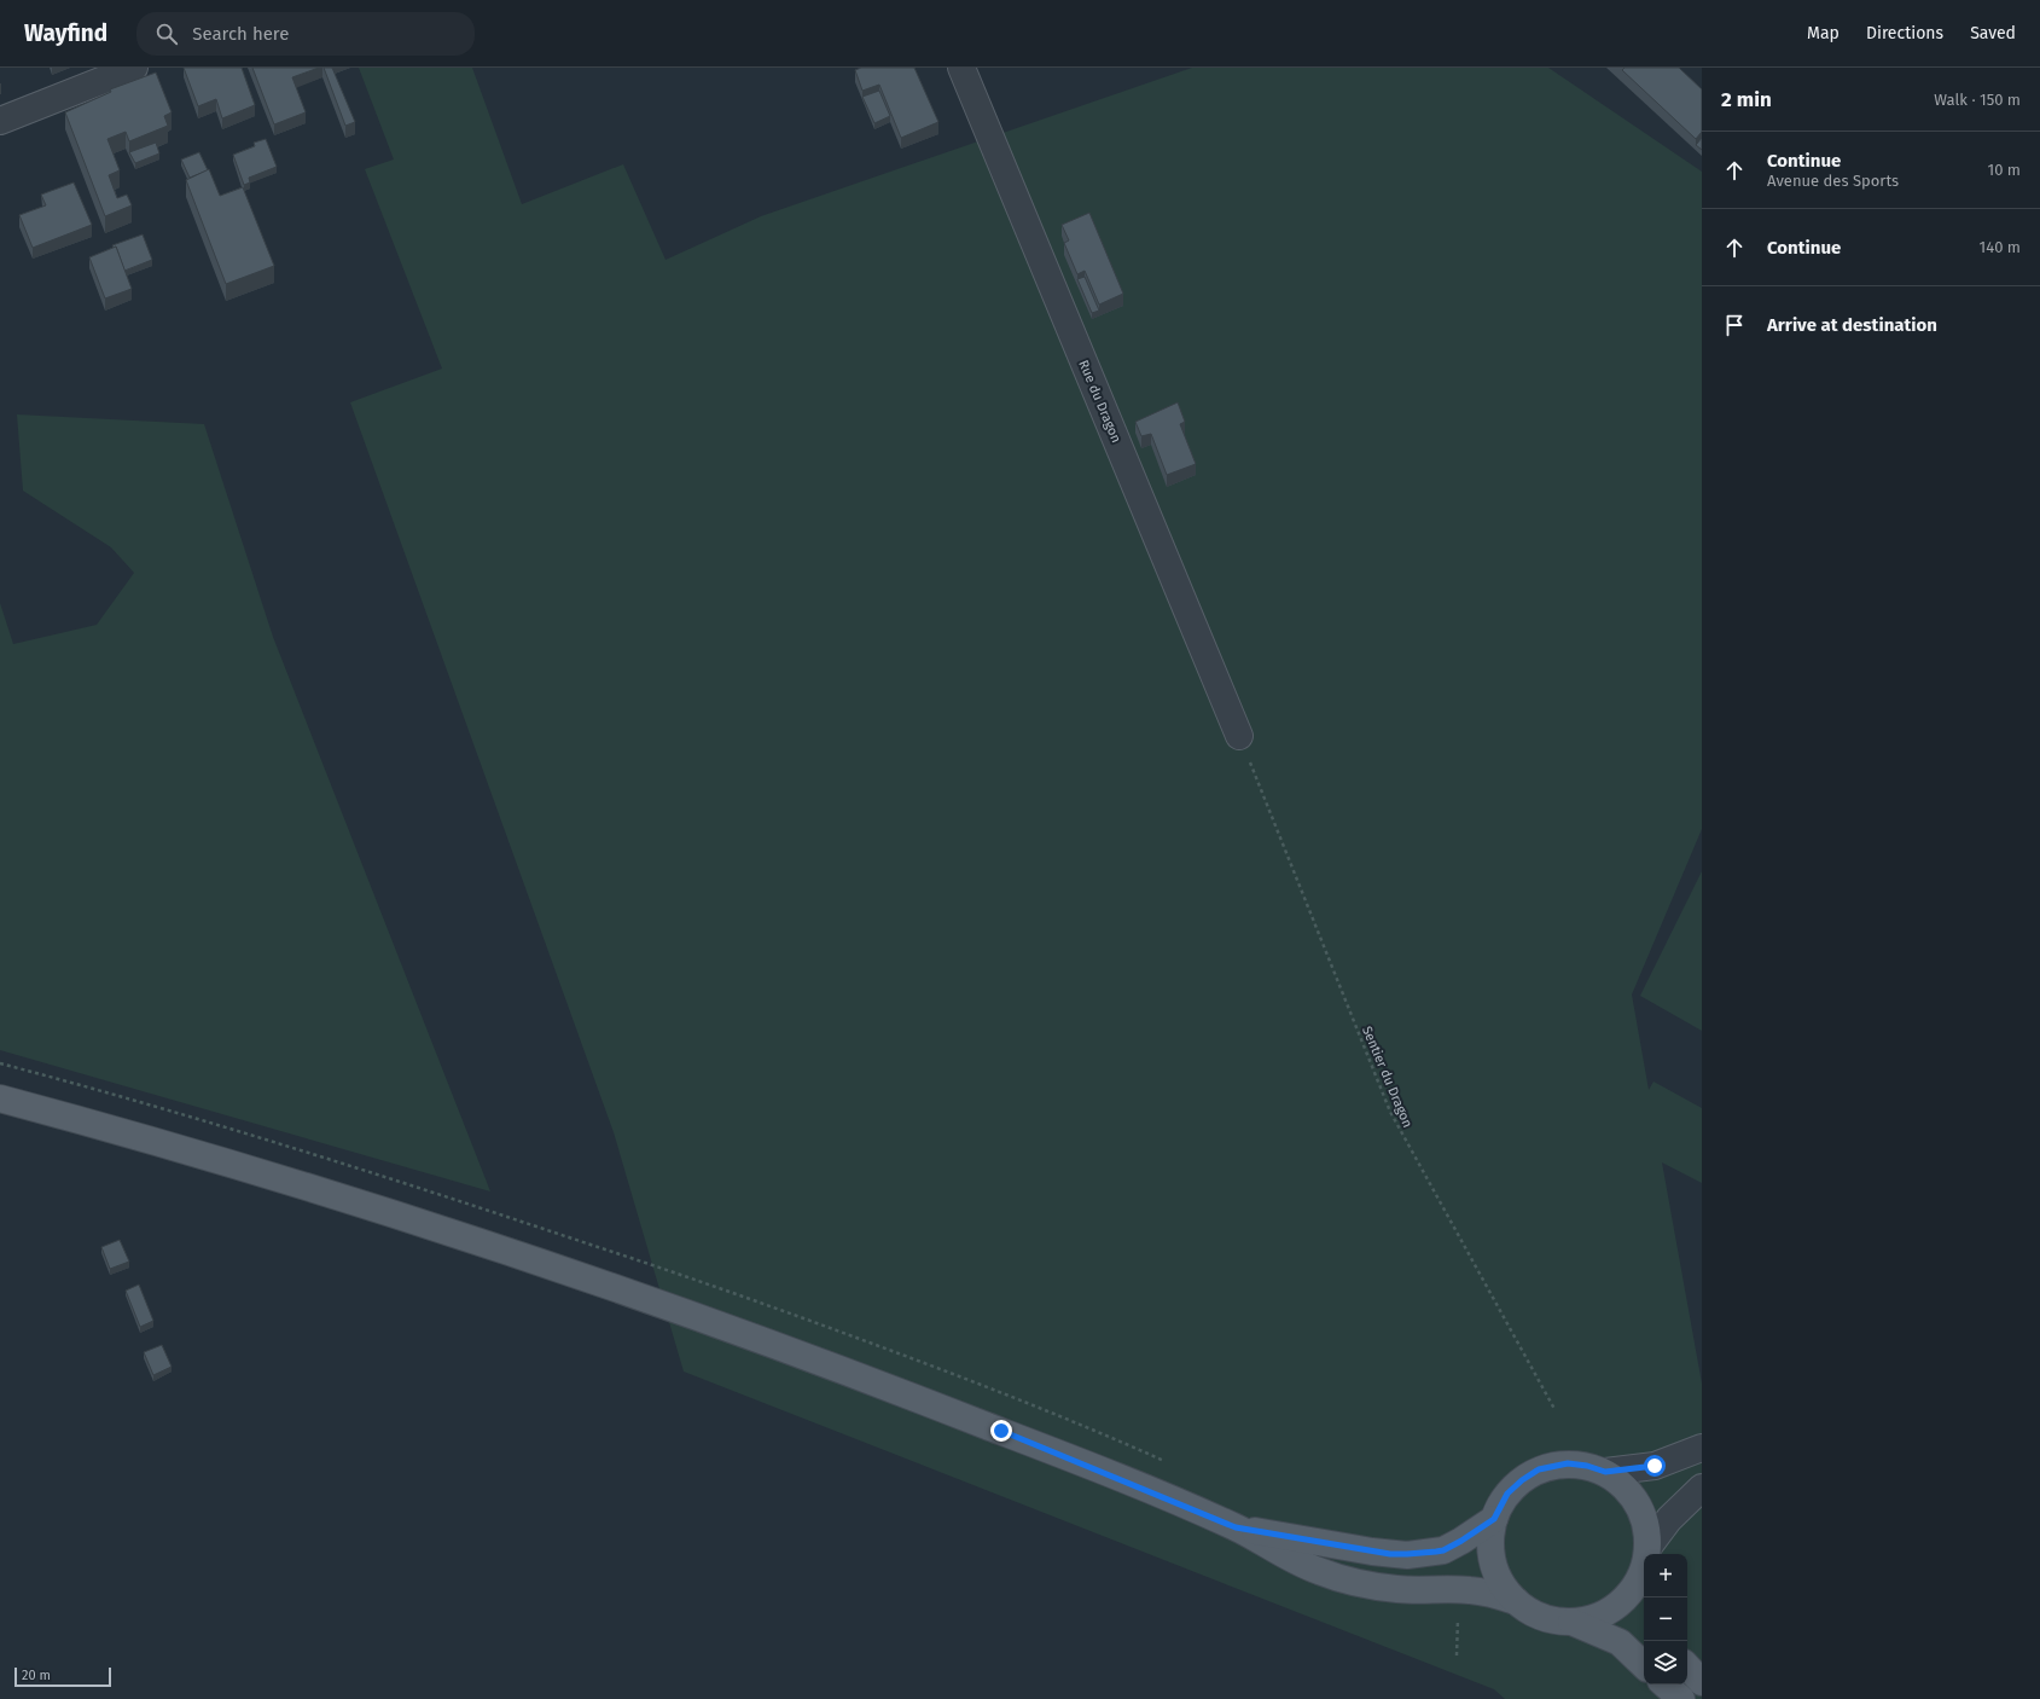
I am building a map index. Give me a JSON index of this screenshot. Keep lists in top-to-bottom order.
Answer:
{
  "streets": {
    "street": ["Rue du Dragon"],
    "path": ["Sentier du Dragon"]
  },
  "crossings": [
    ["Rue du Dragon", "Sentier du Dragon"]
  ],
  "scale_bar": "20 m",
  "page": {
    "header": "Wayfind",
    "search": "Search here",
    "nav": ["Map", "Directions", "Saved"],
    "heading": ["2 min", "Walk · 150 m"],
    "list": [
      ["Continue", "Avenue des Sports", "10 m"],
      ["Continue", "140 m"],
      "Arrive at destination"
    ],
    "map_buttons": ["+", "−"],
    "scale": "20 m"
  }
}
